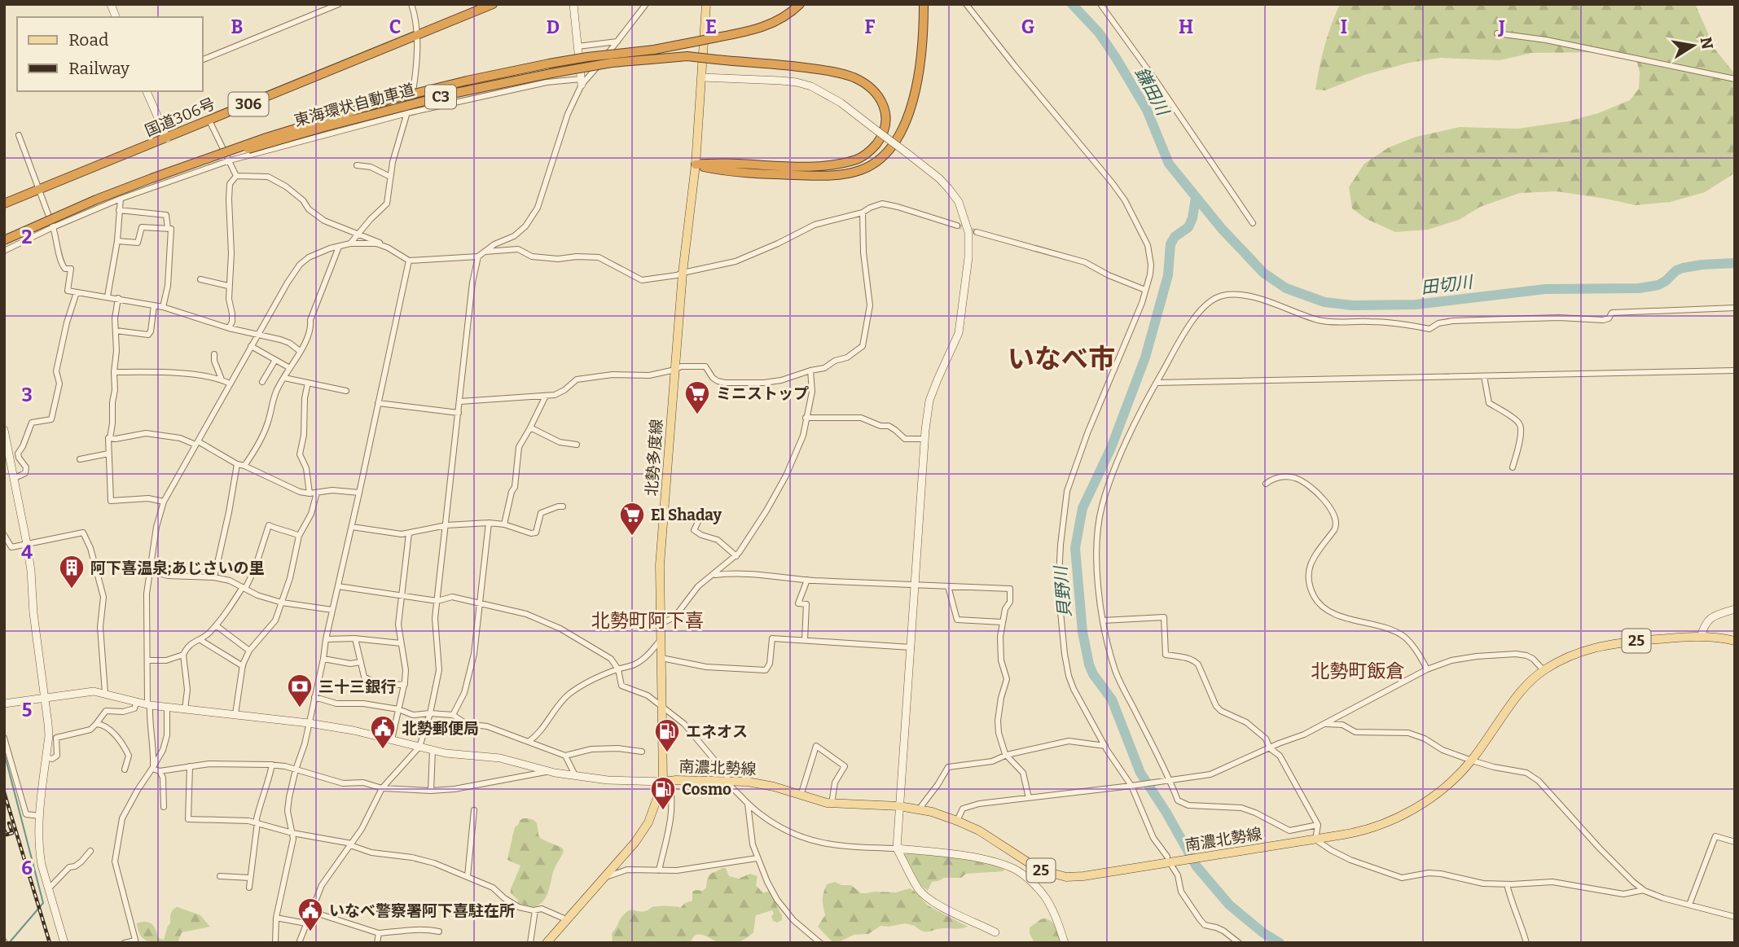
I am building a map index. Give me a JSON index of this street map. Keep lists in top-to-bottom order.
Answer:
{
  "streets": {
    "highway": [
      "C3",
      "306",
      "東海環状自動車道",
      "国道306号"
    ],
    "main road": ["北勢多度線", "25", "南濃北勢線"]
  },
  "crossings": [
    ["東海環状自動車道", "北勢多度線"],
    ["北勢多度線", "南濃北勢線"]
  ],
  "districts": ["いなべ市", "北勢町阿下喜", "北勢町飯倉"],
  "water": ["鎌田川", "田切川", "貝野川"],
  "places": {
    "supermarket": ["ミニストップ", "El Shaday"],
    "building": ["阿下喜温泉;あじさいの里"],
    "bank": ["三十三銀行"],
    "public building": ["北勢郵便局", "いなべ警察署阿下喜駐在所"],
    "fuel station": ["エネオス", "Cosmo"]
  },
  "legend": ["Road", "Railway"],
  "north": "right",
  "grid": {
    "columns": [
      "B",
      "C",
      "D",
      "E",
      "F",
      "G",
      "H",
      "I",
      "J"
    ],
    "rows": [
      "2",
      "3",
      "4",
      "5",
      "6"
    ]
  }
}
